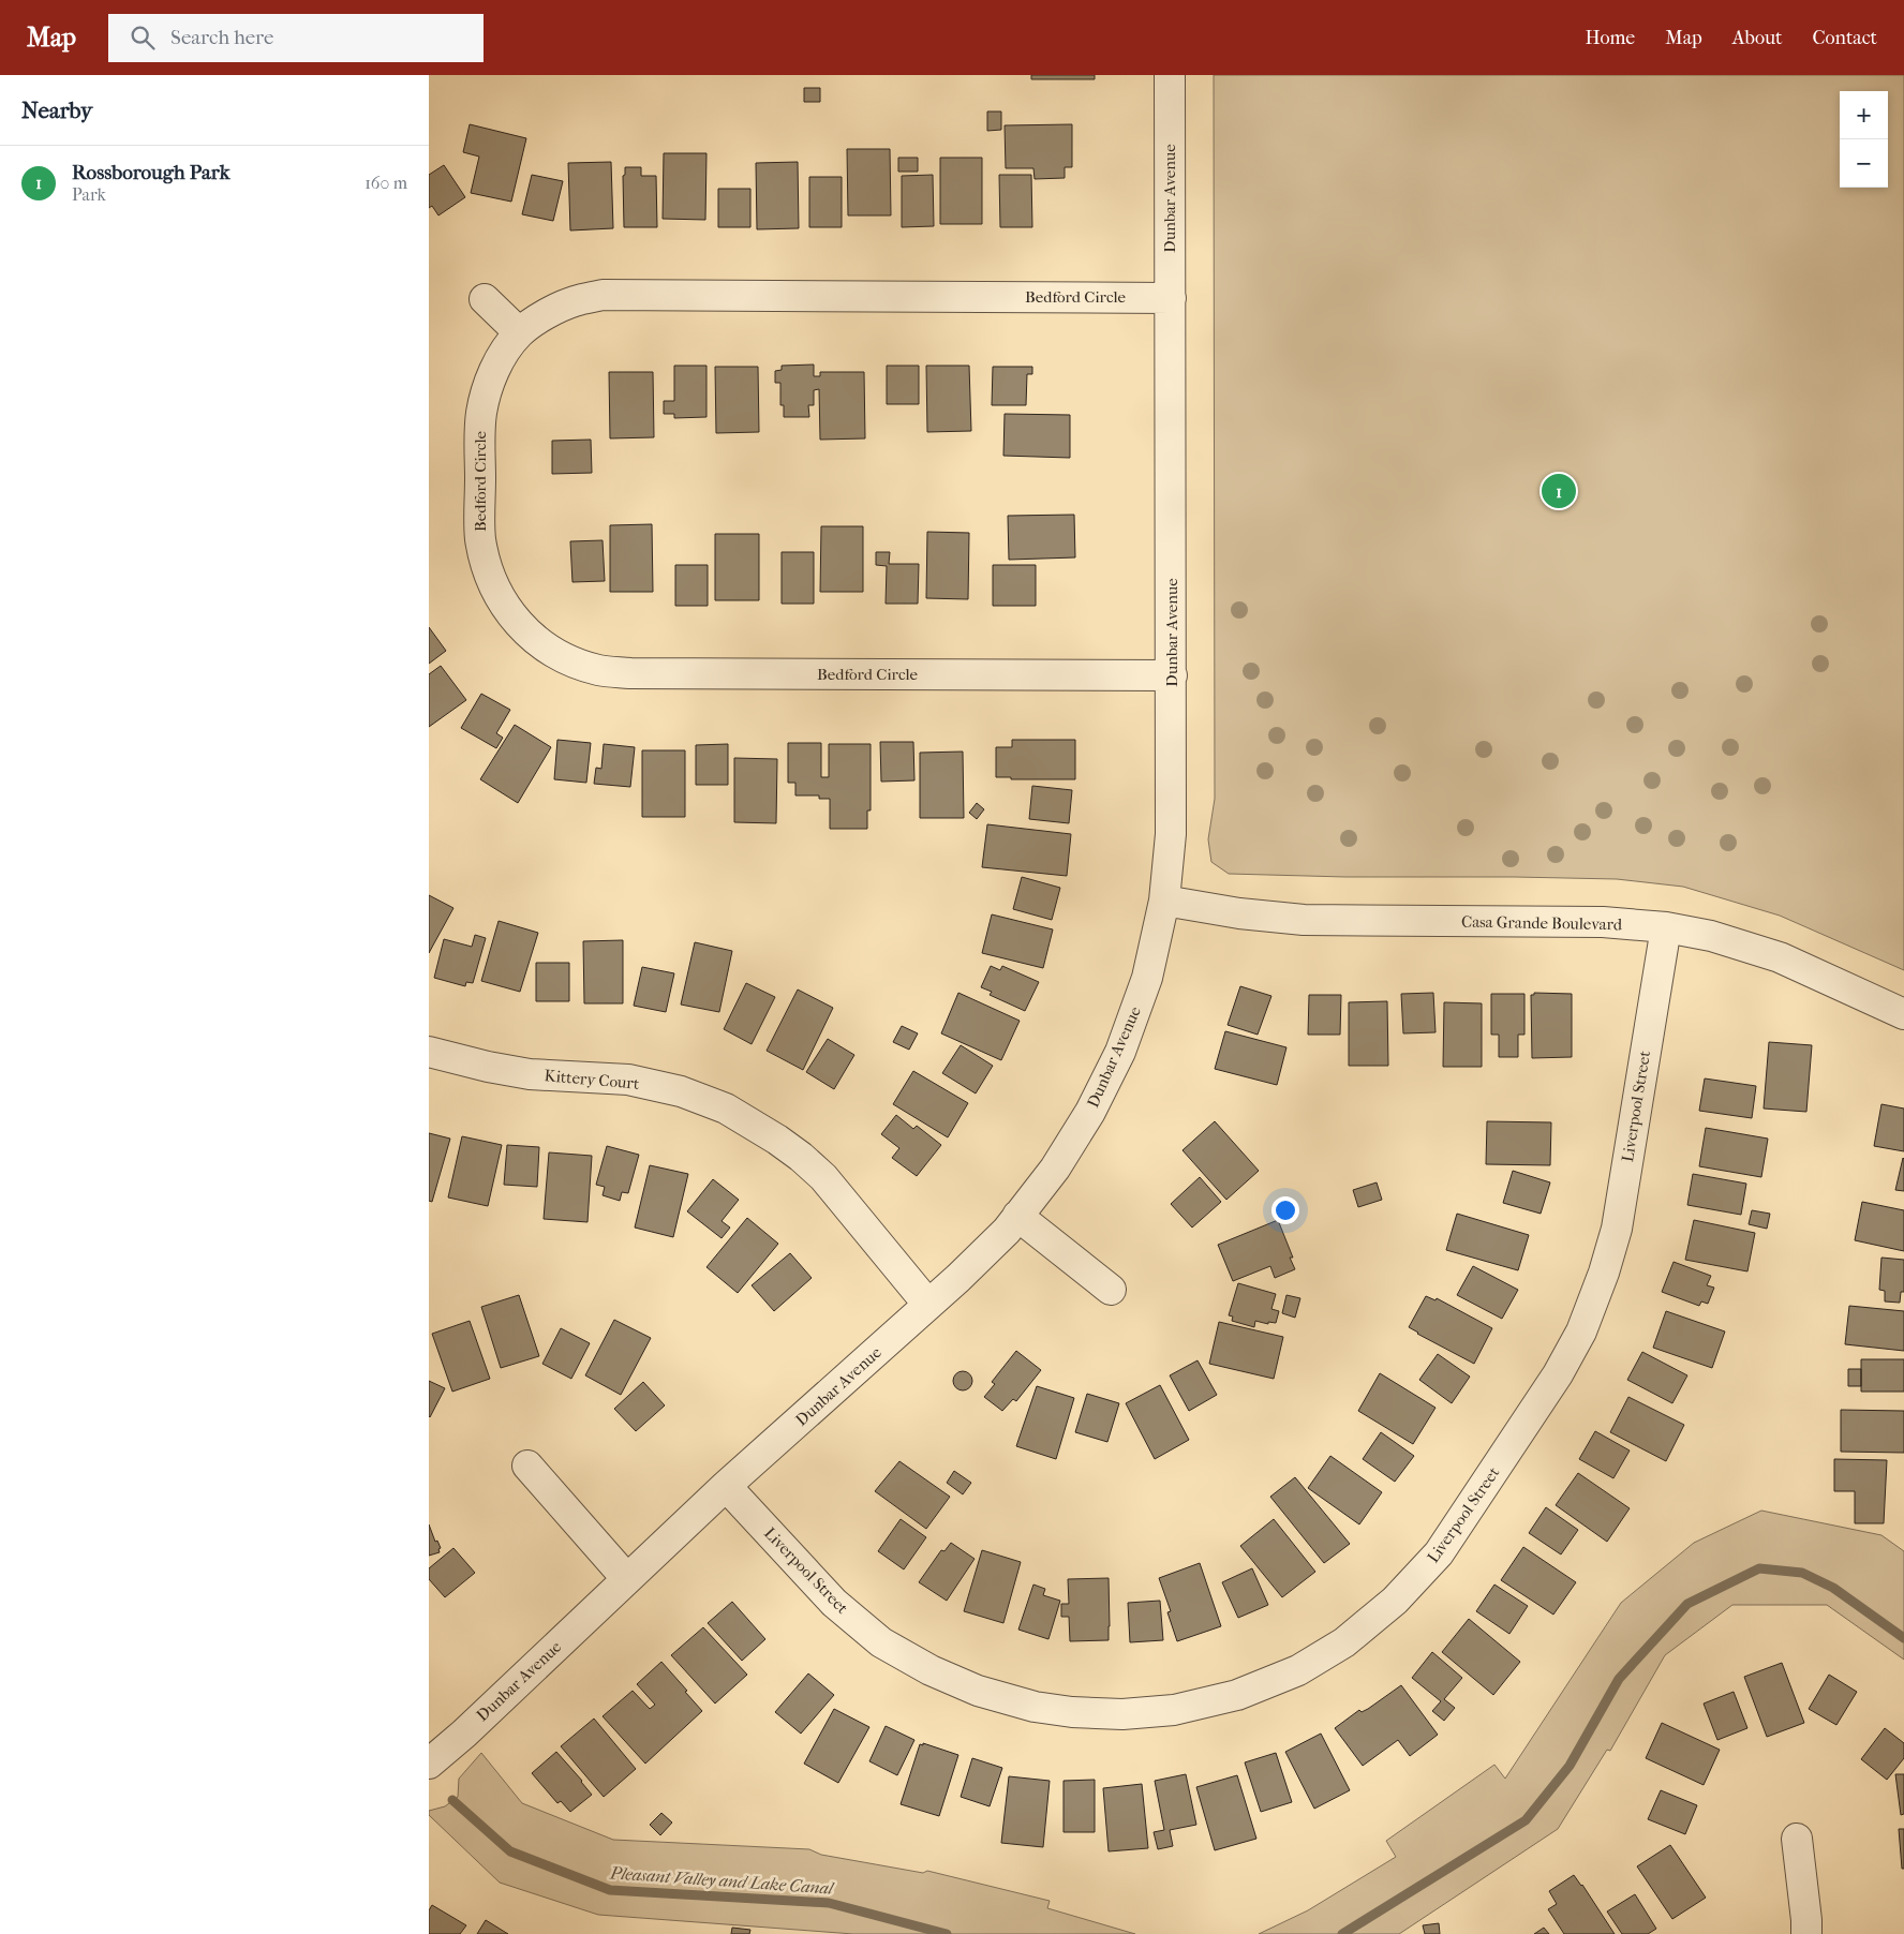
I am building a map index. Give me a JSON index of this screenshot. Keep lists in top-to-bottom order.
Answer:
{
  "streets": {
    "street": [
      "Dunbar Avenue",
      "Bedford Circle",
      "Casa Grande Boulevard",
      "Kittery Court",
      "Liverpool Street"
    ]
  },
  "crossings": [
    ["Dunbar Avenue", "Bedford Circle"],
    ["Dunbar Avenue", "Casa Grande Boulevard"],
    ["Dunbar Avenue", "Kittery Court"],
    ["Dunbar Avenue", "Liverpool Street"],
    ["Casa Grande Boulevard", "Liverpool Street"]
  ],
  "water": ["Pleasant Valley and Lake Canal"],
  "page": {
    "header": "Map",
    "search": "Search here",
    "nav": [
      "Home",
      "Map",
      "About",
      "Contact"
    ],
    "heading": "Nearby",
    "map_buttons": ["+", "−"],
    "list": [
      {
        "mark": "1",
        "name": "Rossborough Park",
        "note": "Park",
        "value": "160 m"
      }
    ],
    "pins": "1"
  }
}
